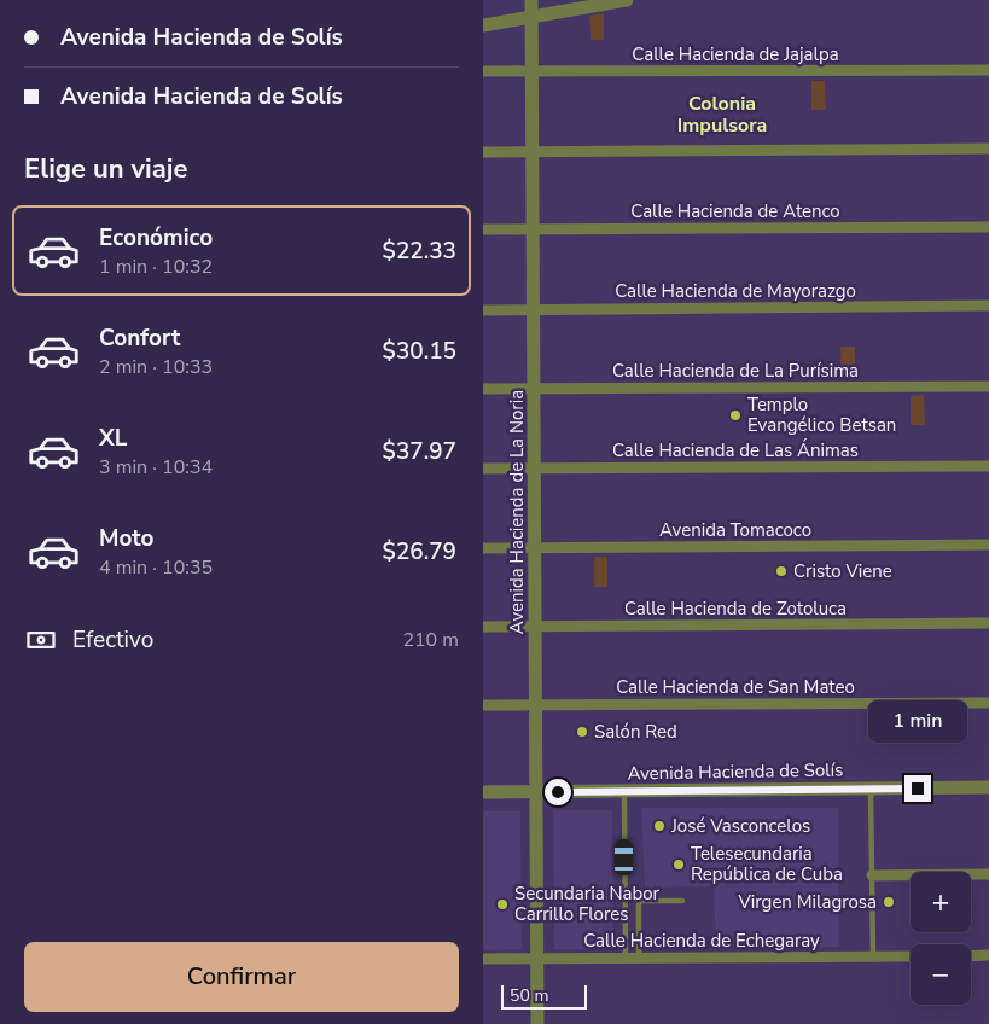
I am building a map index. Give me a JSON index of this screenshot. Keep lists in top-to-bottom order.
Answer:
{
  "streets": {
    "street": [
      "Calle Hacienda de Jajalpa",
      "Calle Hacienda de Atenco",
      "Calle Hacienda de Mayorazgo",
      "Calle Hacienda de La Purísima",
      "Calle Hacienda de Las Ánimas",
      "Avenida Hacienda de La Noria",
      "Avenida Tomacoco",
      "Calle Hacienda de Zotoluca",
      "Calle Hacienda de San Mateo",
      "Avenida Hacienda de Solís",
      "Calle Hacienda de Echegaray"
    ]
  },
  "crossings": [
    ["Calle Hacienda de Jajalpa", "Avenida Hacienda de La Noria"],
    ["Calle Hacienda de Atenco", "Avenida Hacienda de La Noria"],
    ["Calle Hacienda de Mayorazgo", "Avenida Hacienda de La Noria"],
    ["Calle Hacienda de La Purísima", "Avenida Hacienda de La Noria"],
    ["Calle Hacienda de Las Ánimas", "Avenida Hacienda de La Noria"],
    ["Avenida Hacienda de La Noria", "Avenida Tomacoco"],
    ["Avenida Hacienda de La Noria", "Calle Hacienda de Zotoluca"],
    ["Avenida Hacienda de La Noria", "Calle Hacienda de San Mateo"],
    ["Avenida Hacienda de La Noria", "Avenida Hacienda de Solís"],
    ["Avenida Hacienda de La Noria", "Calle Hacienda de Echegaray"]
  ],
  "districts": ["Colonia Impulsora"],
  "places": [
    "Templo Evangélico Betsan",
    "Cristo Viene",
    "Salón Red",
    "José Vasconcelos",
    "Telesecundaria República de Cuba",
    "Virgen Milagrosa",
    "Secundaria Nabor Carrillo Flores"
  ],
  "scale_bar": "50 m",
  "page": {
    "banner": ["Avenida Hacienda de Solís", "Avenida Hacienda de Solís"],
    "heading": "Elige un viaje",
    "list": [
      {
        "name": "Económico",
        "note": "1 min · 10:32",
        "value": "$22.33"
      },
      {
        "name": "Confort",
        "note": "2 min · 10:33",
        "value": "$30.15"
      },
      {
        "name": "XL",
        "note": "3 min · 10:34",
        "value": "$37.97"
      },
      {
        "name": "Moto",
        "note": "4 min · 10:35",
        "value": "$26.79"
      }
    ],
    "pay": ["Efectivo", "210 m"],
    "bubble": "1 min",
    "map_buttons": ["+", "−"],
    "buttons": "Confirmar",
    "scale": "50 m"
  }
}
